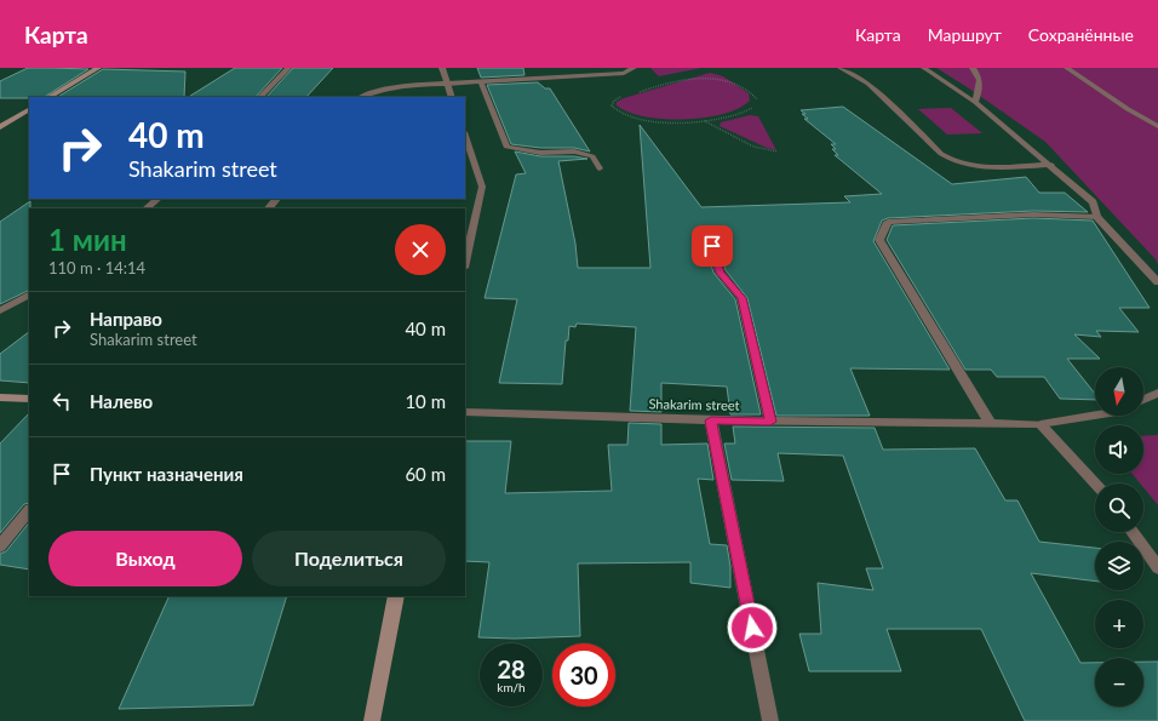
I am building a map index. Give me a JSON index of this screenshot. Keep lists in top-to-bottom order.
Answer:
{
  "streets": {
    "street": ["Shakarim street"]
  },
  "north": "bottom",
  "page": {
    "header": "Карта",
    "nav": ["Карта", "Маршрут", "Сохранённые"],
    "turn": ["40 m", "Shakarim street"],
    "heading": ["1 мин", "110 m · 14:14"],
    "list": [
      {
        "name": "Направо",
        "note": "Shakarim street",
        "value": "40 m"
      },
      {
        "name": "Налево",
        "value": "10 m"
      },
      {
        "name": "Пункт назначения",
        "value": "60 m"
      }
    ],
    "map_buttons": ["+", "−"],
    "buttons": ["Выход", "Поделиться"],
    "speed": "28 km/h",
    "limit": "30"
  }
}
